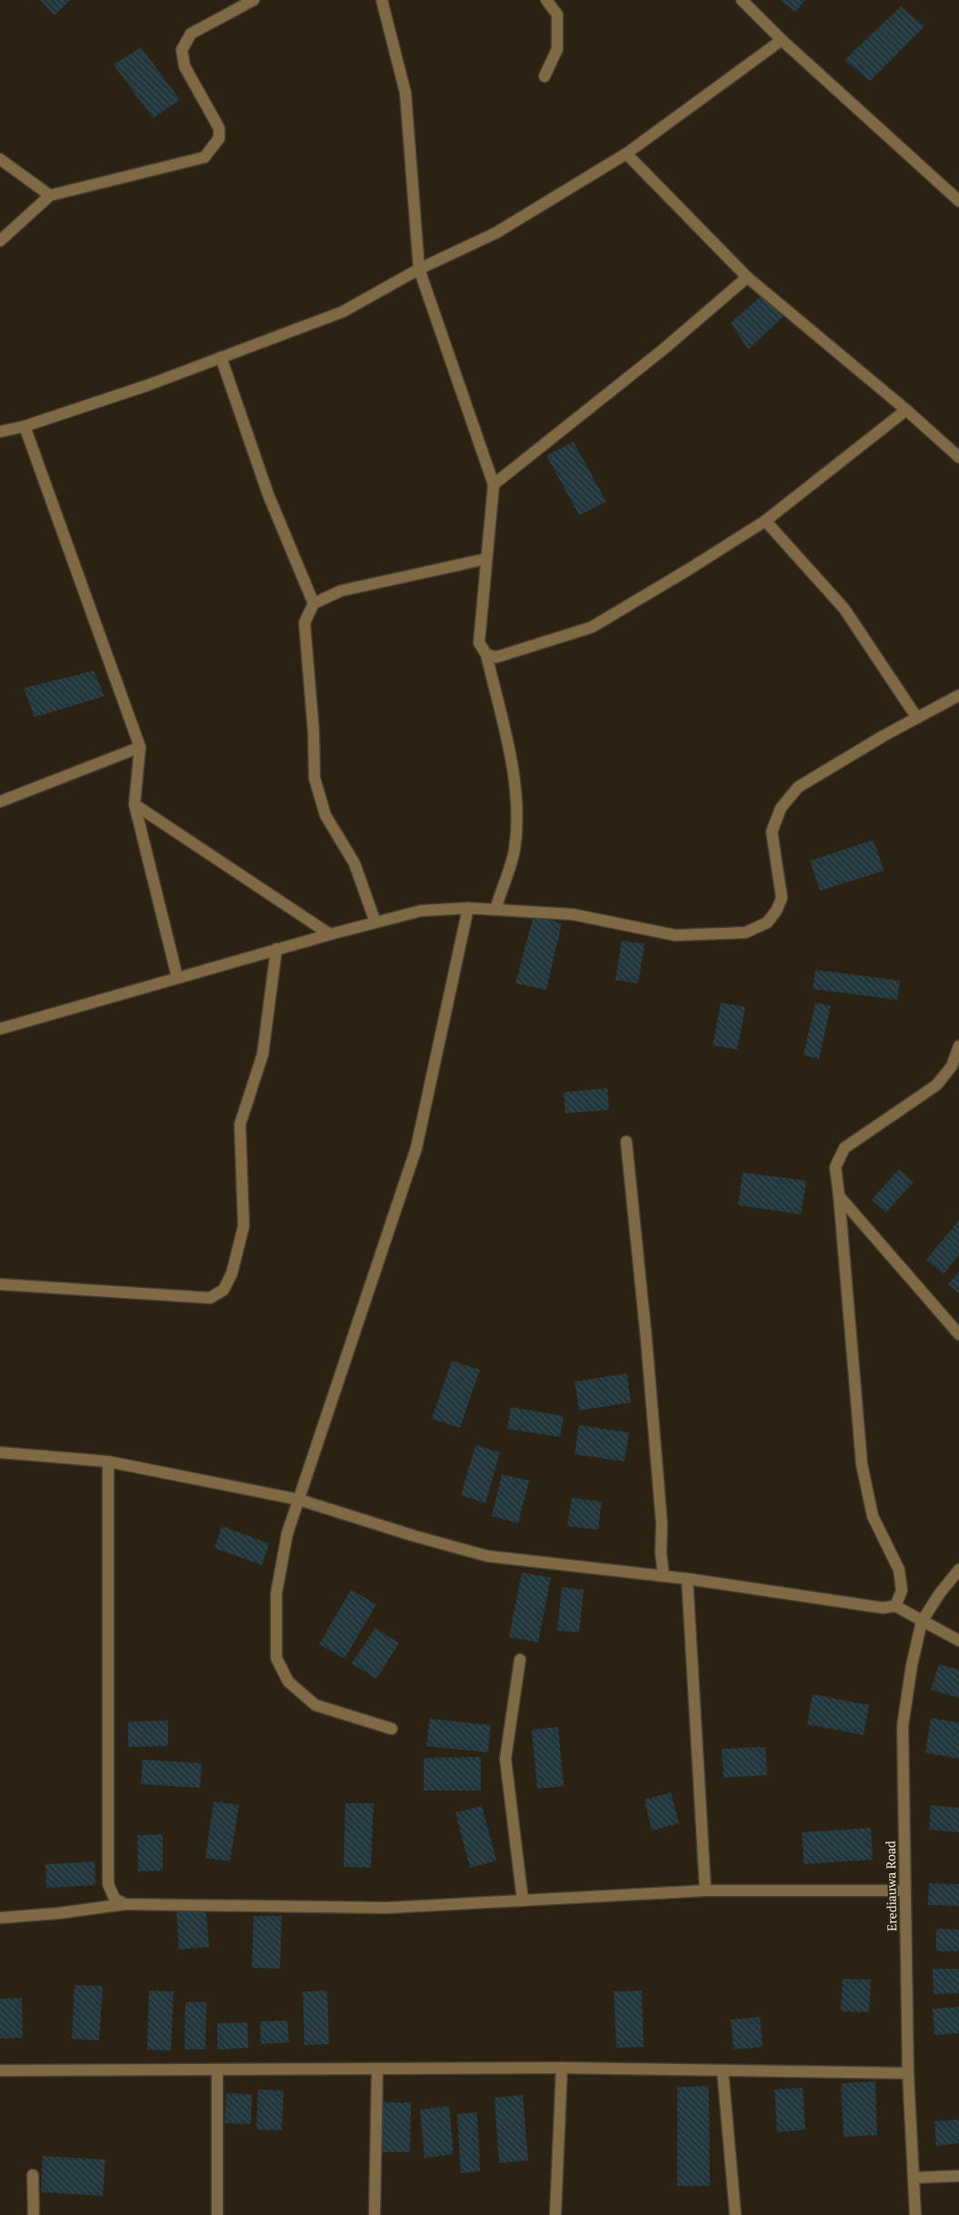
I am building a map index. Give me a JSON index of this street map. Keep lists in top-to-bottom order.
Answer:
{
  "streets": {
    "street": ["Erediauwa Road"]
  }
}
